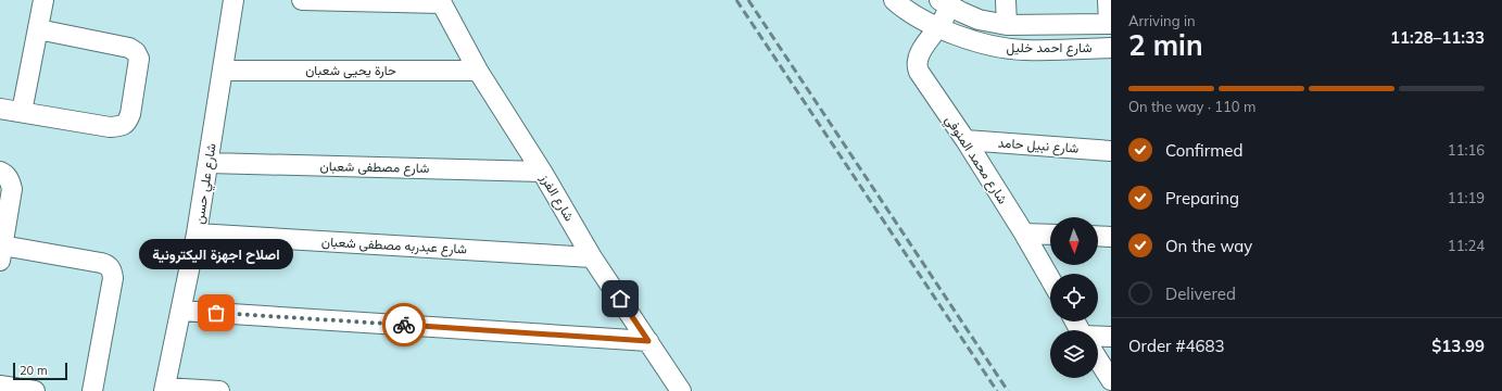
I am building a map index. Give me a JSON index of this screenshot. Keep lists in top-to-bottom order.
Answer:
{
  "streets": {
    "street": [
      "شارع احمد خليل",
      "حارة يحيى شعبان",
      "شارع نبيل حامد",
      "شارع محمد المنوفي",
      "شارع مصطفى شعبان",
      "شارع علي حسن",
      "شارع الفرز",
      "شارع عبدربه مصطفى شعبان"
    ]
  },
  "crossings": [
    ["شارع احمد خليل", "شارع محمد المنوفي"],
    ["حارة يحيى شعبان", "شارع علي حسن"],
    ["حارة يحيى شعبان", "شارع الفرز"],
    ["شارع نبيل حامد", "شارع محمد المنوفي"],
    ["شارع مصطفى شعبان", "شارع علي حسن"],
    ["شارع مصطفى شعبان", "شارع الفرز"],
    ["شارع علي حسن", "شارع عبدربه مصطفى شعبان"],
    ["شارع الفرز", "شارع عبدربه مصطفى شعبان"]
  ],
  "places": ["اصلاح اجهزة اليكترونية"],
  "scale_bar": "20 m",
  "north": "bottom",
  "page": {
    "heading": ["2 min", "Arriving in", "11:28–11:33"],
    "panel": ["Order #4683", "$13.99"],
    "bar": "On the way · 110 m",
    "list": [
      ["Confirmed", "11:16"],
      ["Preparing", "11:19"],
      ["On the way", "11:24"],
      "Delivered"
    ],
    "bubble": "اصلاح اجهزة اليكترونية",
    "scale": "20 m"
  }
}
